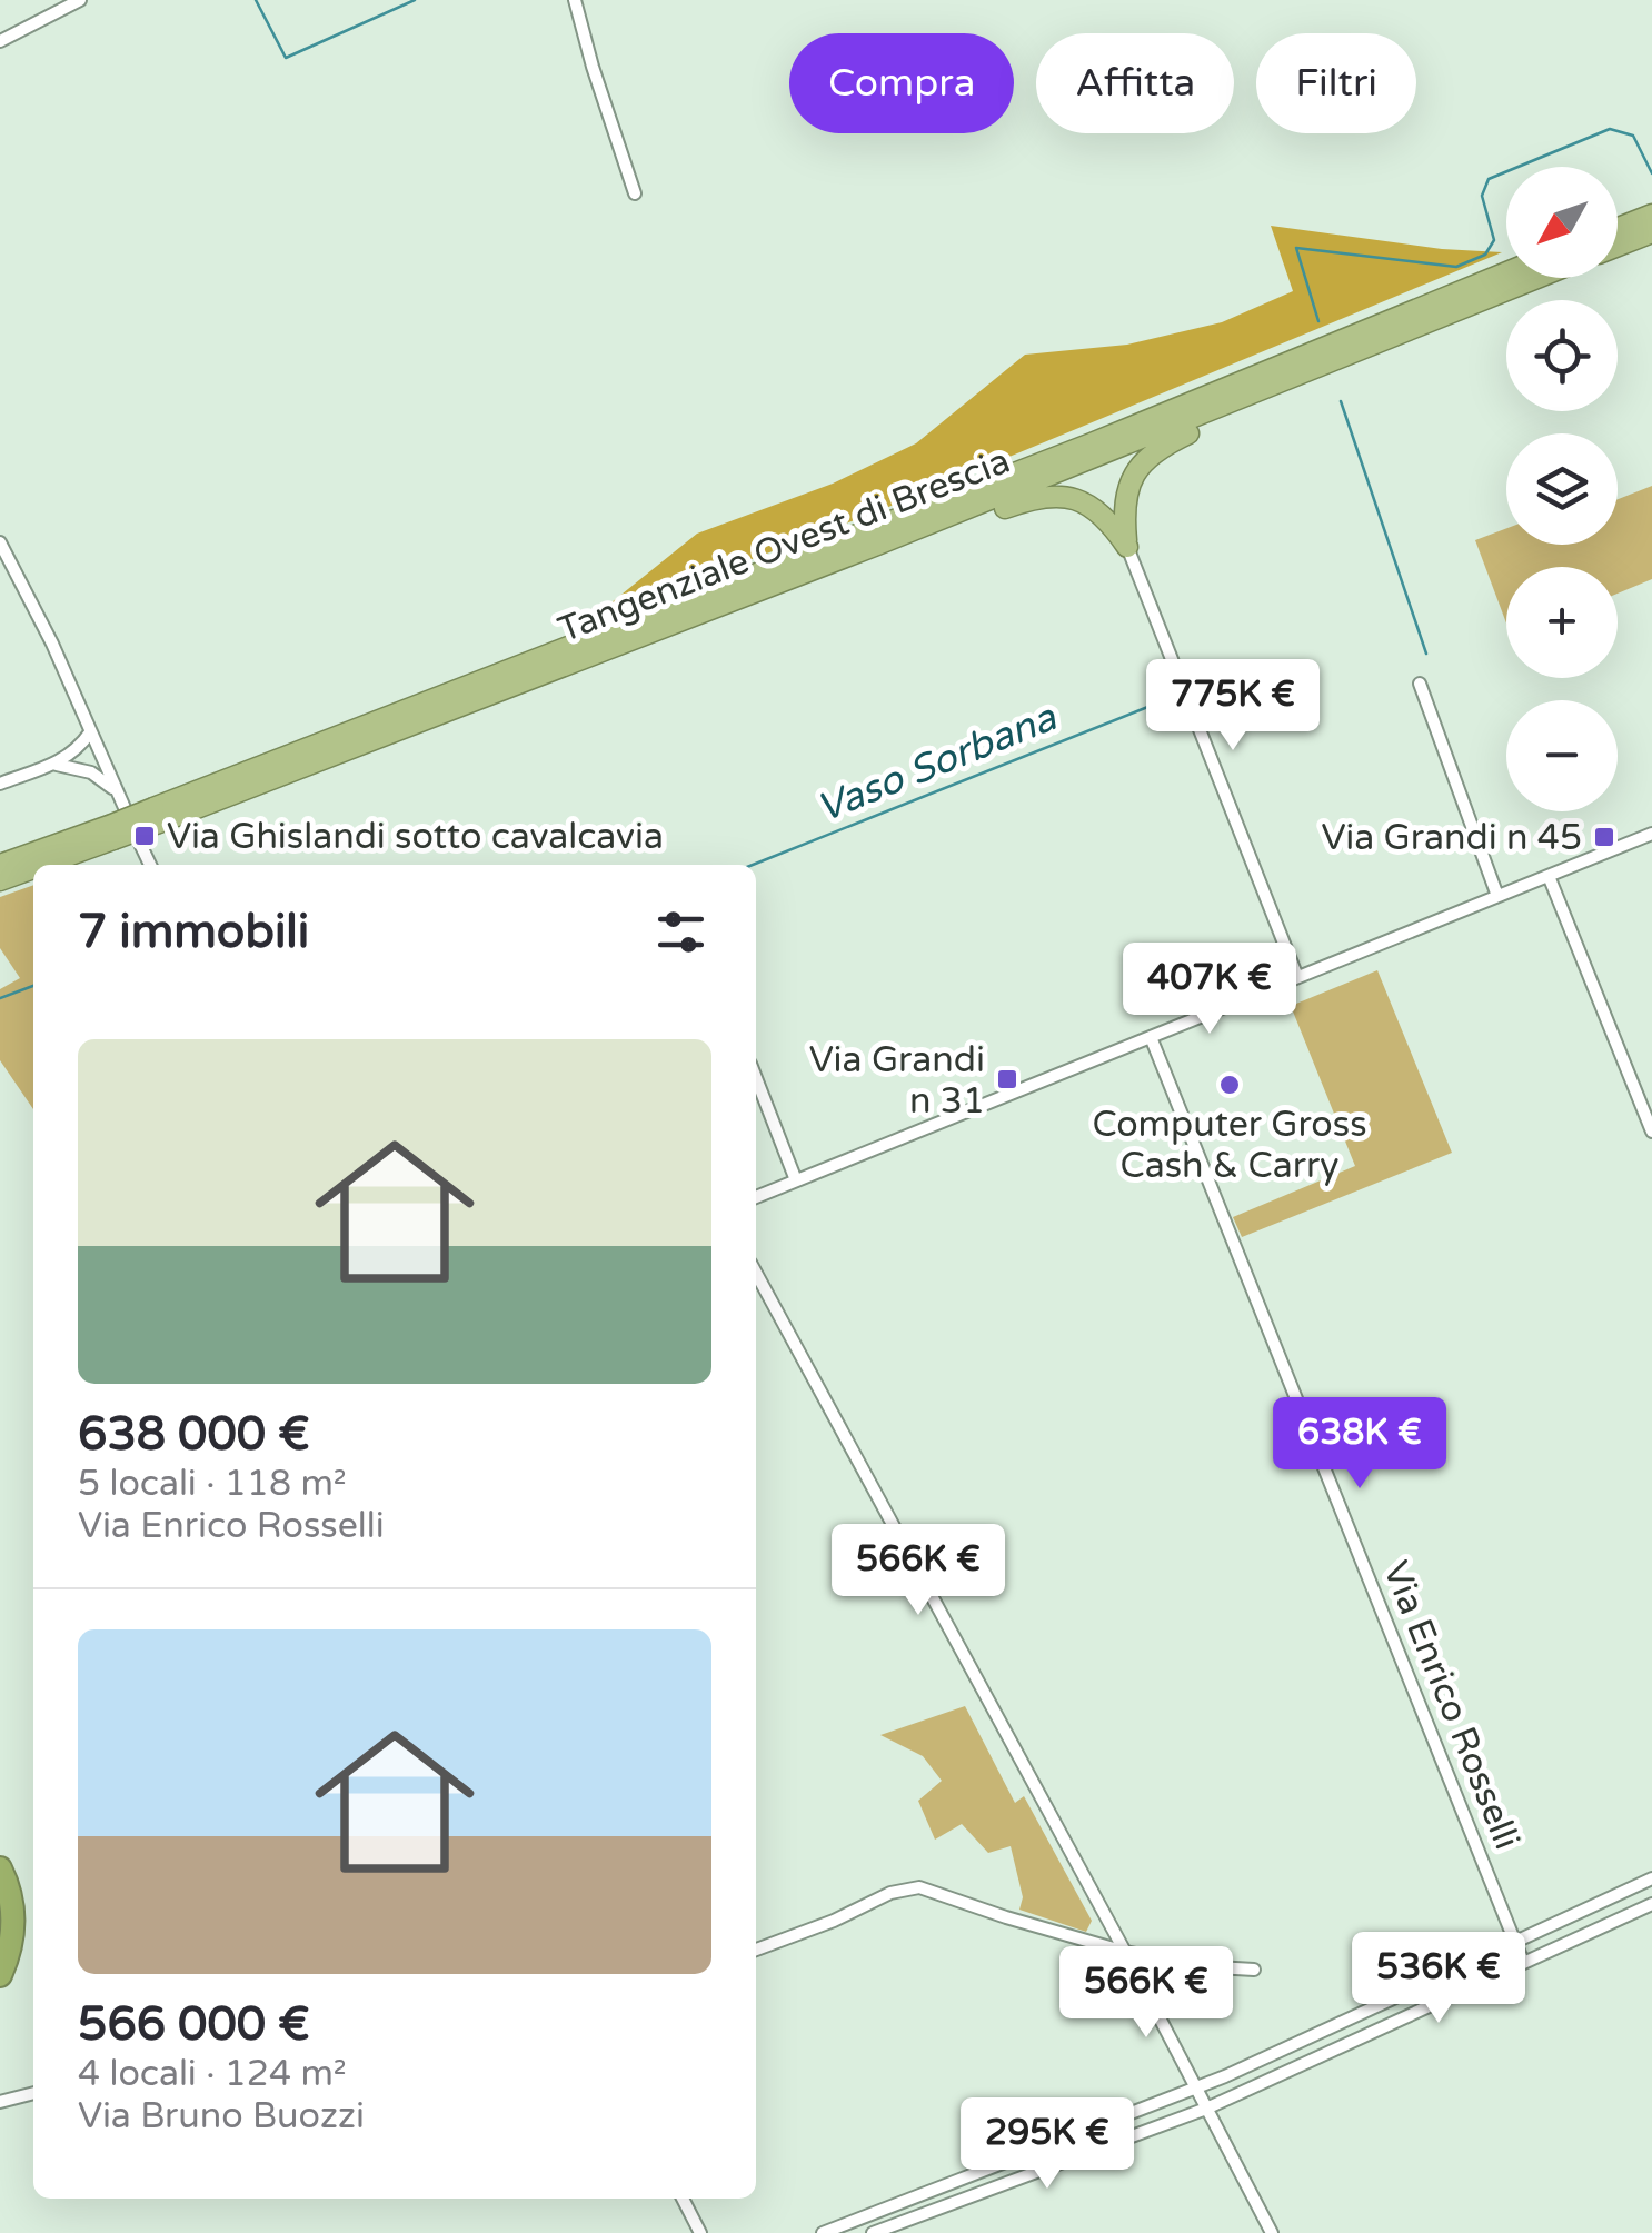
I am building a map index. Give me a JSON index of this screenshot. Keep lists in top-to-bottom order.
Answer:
{
  "streets": {
    "highway": ["Tangenziale Ovest di Brescia"],
    "street": ["Via Enrico Rosselli"]
  },
  "water": ["Vaso Sorbana"],
  "places": {
    "transit": ["Via Ghislandi sotto cavalcavia", "Via Grandi n 45", "Via Grandi n 31"],
    "other": ["Computer Gross Cash & Carry"]
  },
  "north": "bottom left",
  "page": {
    "chip": ["Compra", "Affitta", "Filtri"],
    "map_buttons": ["+", "−"],
    "price": [
      "775K €",
      "407K €",
      "638K €",
      "566K €",
      "536K €",
      "566K €",
      "295K €"
    ],
    "heading": "7 immobili",
    "list": [
      {
        "name": "638 000 €",
        "note": "5 locali · 118 m² · Via Enrico Rosselli"
      },
      {
        "name": "566 000 €",
        "note": "4 locali · 124 m² · Via Bruno Buozzi"
      }
    ]
  }
}
